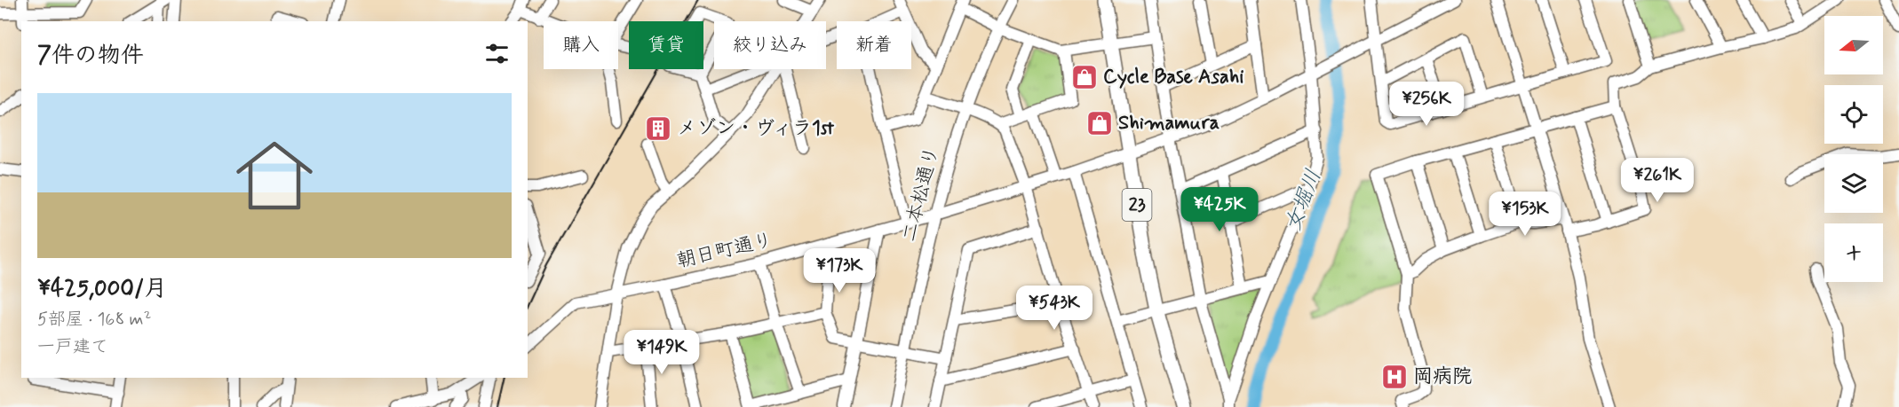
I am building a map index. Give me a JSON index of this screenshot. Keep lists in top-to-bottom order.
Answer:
{
  "streets": {
    "main road": ["23"],
    "street": ["二本松通り", "朝日町通り"]
  },
  "crossings": [
    ["二本松通り", "朝日町通り"],
    ["23", "朝日町通り"]
  ],
  "water": ["女堀川"],
  "places": {
    "shop": ["Cycle Base Asahi", "Shimamura"],
    "building": ["メゾン・ヴィラ1st"],
    "hospital": ["岡病院"]
  },
  "north": "left",
  "page": {
    "map_buttons": "+",
    "chip": [
      "購入",
      "賃貸",
      "絞り込み",
      "新着"
    ],
    "heading": "7件の物件",
    "price": [
      "¥256K",
      "¥261K",
      "¥425K",
      "¥153K",
      "¥173K",
      "¥543K",
      "¥149K"
    ],
    "list": [
      {
        "name": "¥425,000/月",
        "note": "5部屋 · 168 m² · 一戸建て"
      }
    ]
  }
}
